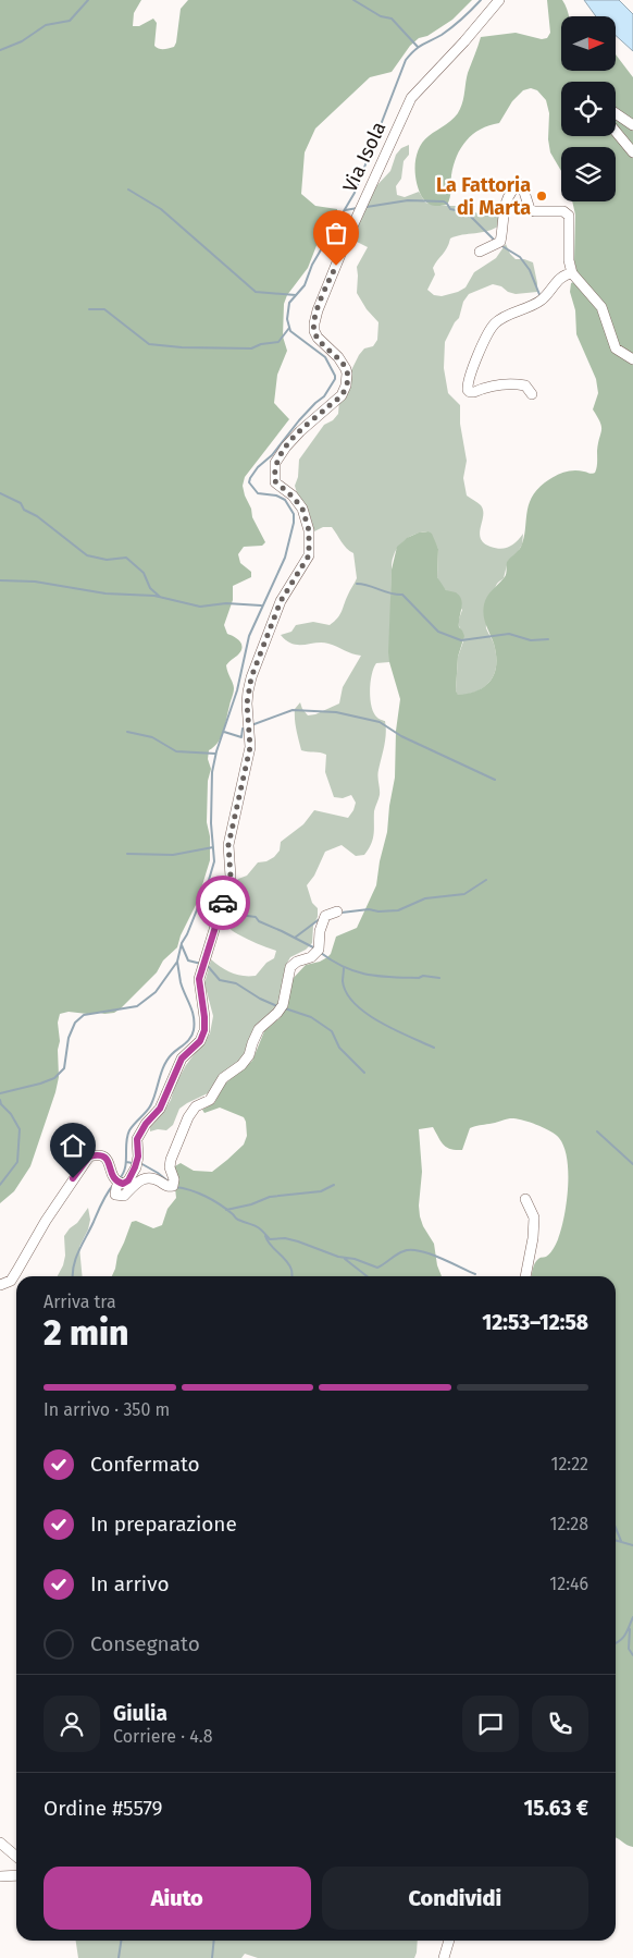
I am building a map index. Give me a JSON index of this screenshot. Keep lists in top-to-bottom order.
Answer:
{
  "streets": {
    "street": ["Via Isola"]
  },
  "places": ["La Fattoria di Marta"],
  "north": "right",
  "page": {
    "heading": ["2 min", "Arriva tra", "12:53–12:58"],
    "panel": [
      "Giulia",
      "Corriere · 4.8",
      "Ordine #5579",
      "15.63 €"
    ],
    "bar": "In arrivo · 350 m",
    "list": [
      ["Confermato", "12:22"],
      ["In preparazione", "12:28"],
      ["In arrivo", "12:46"],
      "Consegnato"
    ],
    "buttons": ["Aiuto", "Condividi"]
  }
}
